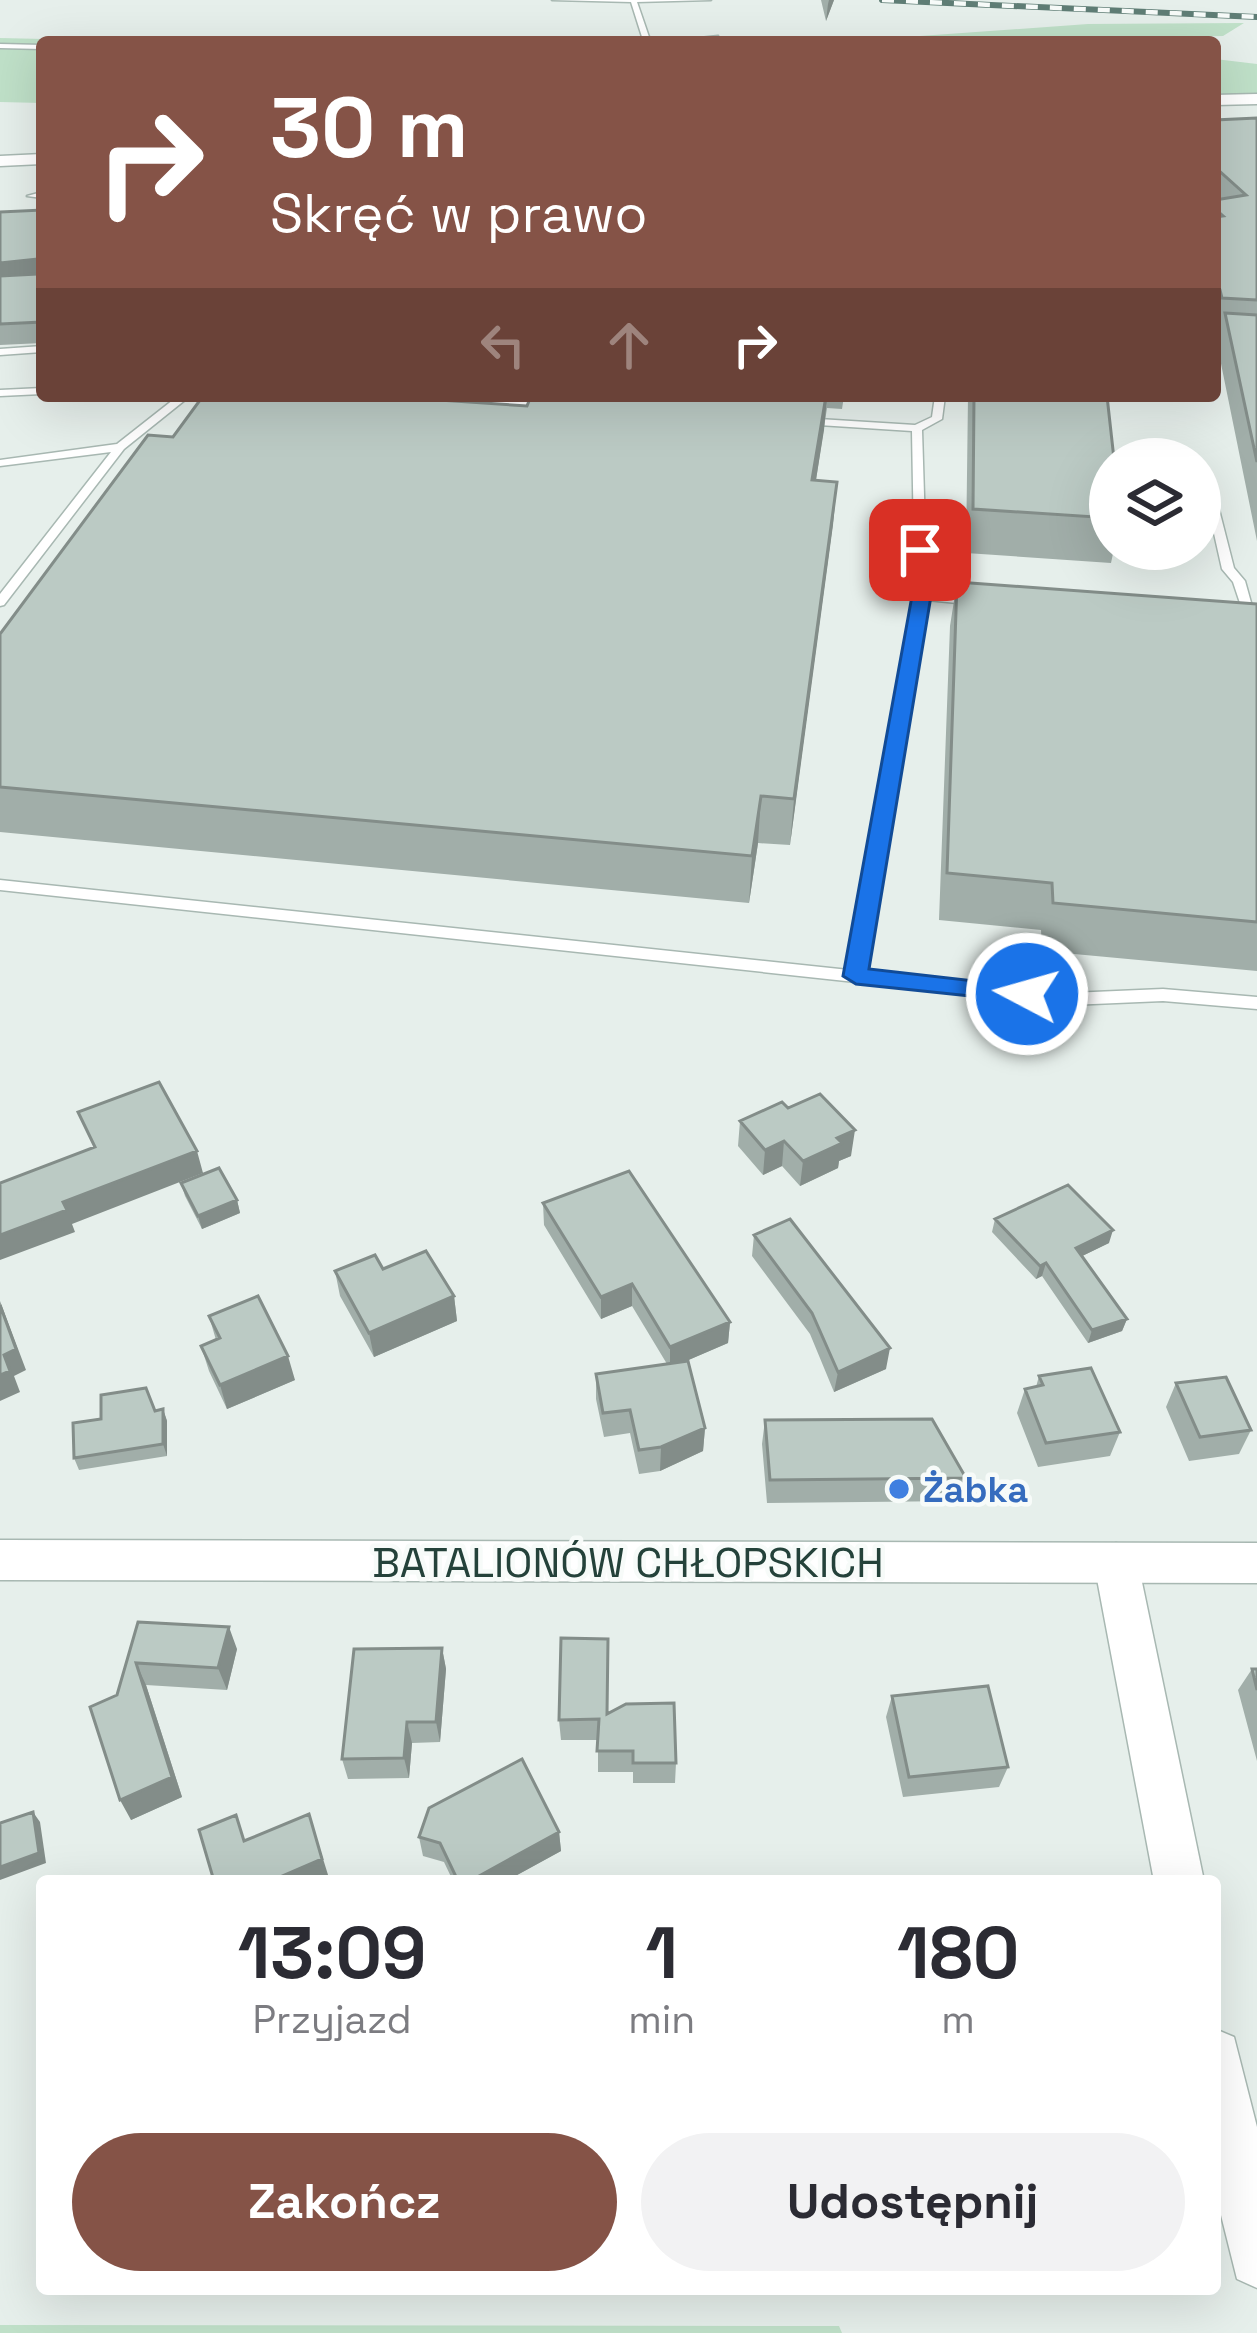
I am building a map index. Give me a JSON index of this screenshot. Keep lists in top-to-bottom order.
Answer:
{
  "streets": {
    "street": ["BATALIONÓW CHŁOPSKICH"]
  },
  "places": ["Żabka"],
  "page": {
    "turn": ["30 m", "Skręć w prawo"],
    "eta": [
      "13:09",
      "Przyjazd",
      "1",
      "min",
      "180",
      "m"
    ],
    "buttons": ["Zakończ", "Udostępnij"]
  }
}
